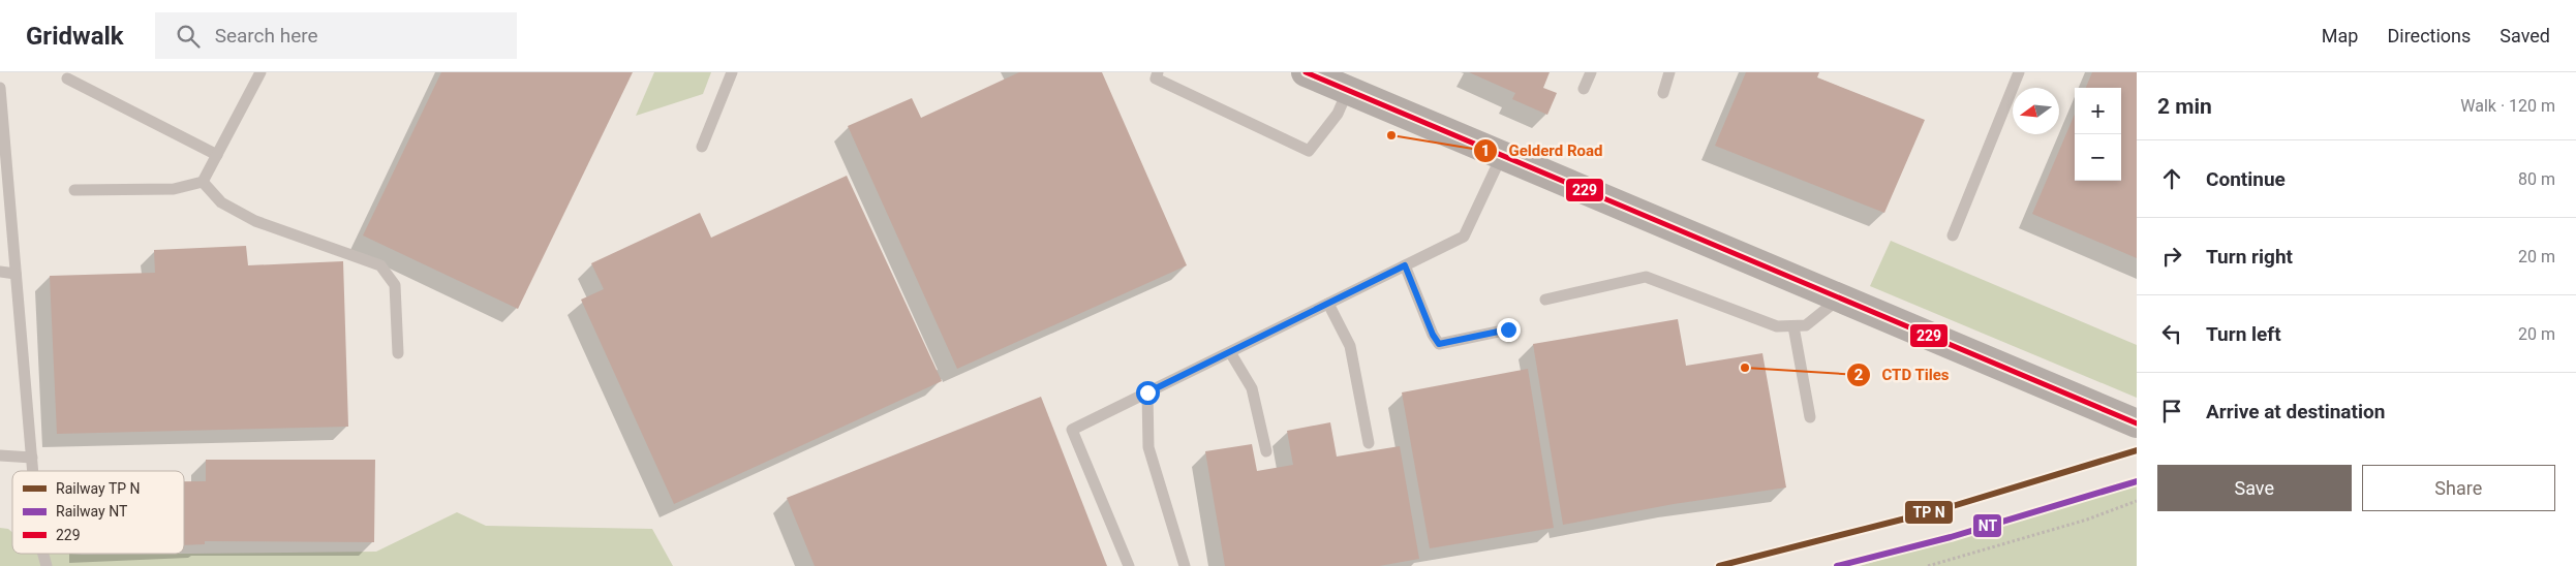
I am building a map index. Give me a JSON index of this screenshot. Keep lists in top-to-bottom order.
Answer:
{
  "places": ["Gelderd Road", "CTD Tiles"],
  "lines": ["transit line 229", "rail line NT"],
  "legend": ["Railway TP N", "Railway NT", "229"],
  "north": "left",
  "page": {
    "header": "Gridwalk",
    "search": "Search here",
    "nav": ["Map", "Directions", "Saved"],
    "heading": ["2 min", "Walk · 120 m"],
    "map_buttons": ["+", "−"],
    "list": [
      ["Continue", "80 m"],
      ["Turn right", "20 m"],
      ["Turn left", "20 m"],
      "Arrive at destination"
    ],
    "buttons": ["Save", "Share"]
  }
}
